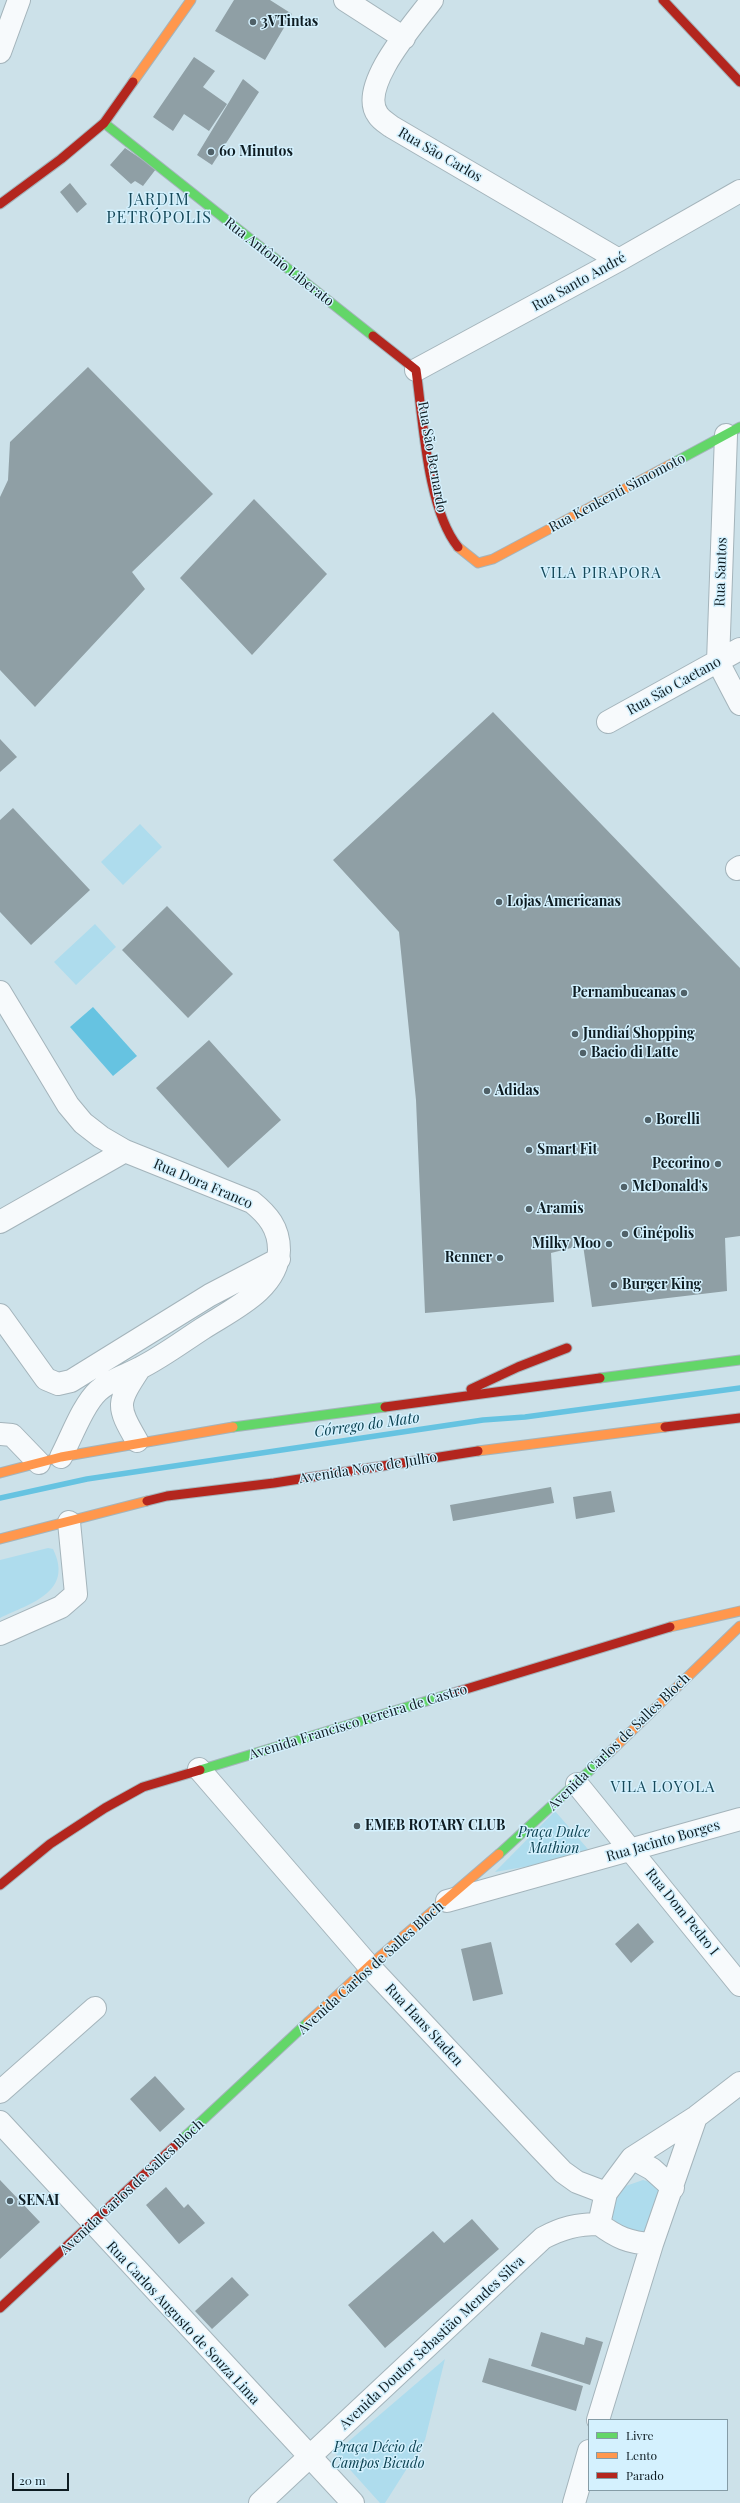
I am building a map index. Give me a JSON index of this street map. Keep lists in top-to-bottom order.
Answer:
{
  "streets": {
    "street": [
      "Rua São Carlos",
      "Rua Antônio Liberato",
      "Rua Santo André",
      "Rua São Bernardo",
      "Rua Kenkenti Simomoto",
      "Rua Santos",
      "Rua São Caetano",
      "Rua Dora Franco",
      "Avenida Nove de Julho",
      "Avenida Francisco Pereira de Castro",
      "Avenida Carlos de Salles Bloch",
      "Rua Jacinto Borges",
      "Rua Dom Pedro I",
      "Rua Hans Staden",
      "Rua Carlos Augusto de Souza Lima",
      "Avenida Doutor Sebastião Mendes Silva"
    ]
  },
  "crossings": [
    ["Rua São Carlos", "Rua Santo André"],
    ["Rua Antônio Liberato", "Rua Santo André"],
    ["Rua Antônio Liberato", "Rua São Bernardo"],
    ["Rua Santo André", "Rua São Bernardo"],
    ["Rua São Bernardo", "Rua Kenkenti Simomoto"],
    ["Rua Kenkenti Simomoto", "Rua Santos"],
    ["Rua Santos", "Rua São Caetano"],
    ["Avenida Francisco Pereira de Castro", "Rua Hans Staden"],
    ["Avenida Carlos de Salles Bloch", "Rua Jacinto Borges"],
    ["Avenida Carlos de Salles Bloch", "Rua Dom Pedro I"],
    ["Avenida Carlos de Salles Bloch", "Rua Hans Staden"],
    ["Avenida Carlos de Salles Bloch", "Rua Carlos Augusto de Souza Lima"],
    ["Rua Jacinto Borges", "Rua Dom Pedro I"],
    ["Rua Hans Staden", "Avenida Doutor Sebastião Mendes Silva"],
    ["Rua Carlos Augusto de Souza Lima", "Avenida Doutor Sebastião Mendes Silva"]
  ],
  "districts": ["JARDIM PETRÓPOLIS", "VILA PIRAPORA", "VILA LOYOLA"],
  "water": ["Córrego do Mato"],
  "parks": ["Praça Dulce Mathion", "Praça Décio de Campos Bicudo"],
  "places": [
    "3VTintas",
    "60 Minutos",
    "Lojas Americanas",
    "Pernambucanas",
    "Jundiaí Shopping",
    "Bacio di Latte",
    "Adidas",
    "Borelli",
    "Smart Fit",
    "Pecorino",
    "McDonald's",
    "Aramis",
    "Cinépolis",
    "Milky Moo",
    "Renner",
    "Burger King",
    "EMEB ROTARY CLUB",
    "SENAI"
  ],
  "legend": ["Livre", "Lento", "Parado"],
  "scale_bar": "20 m"
}
